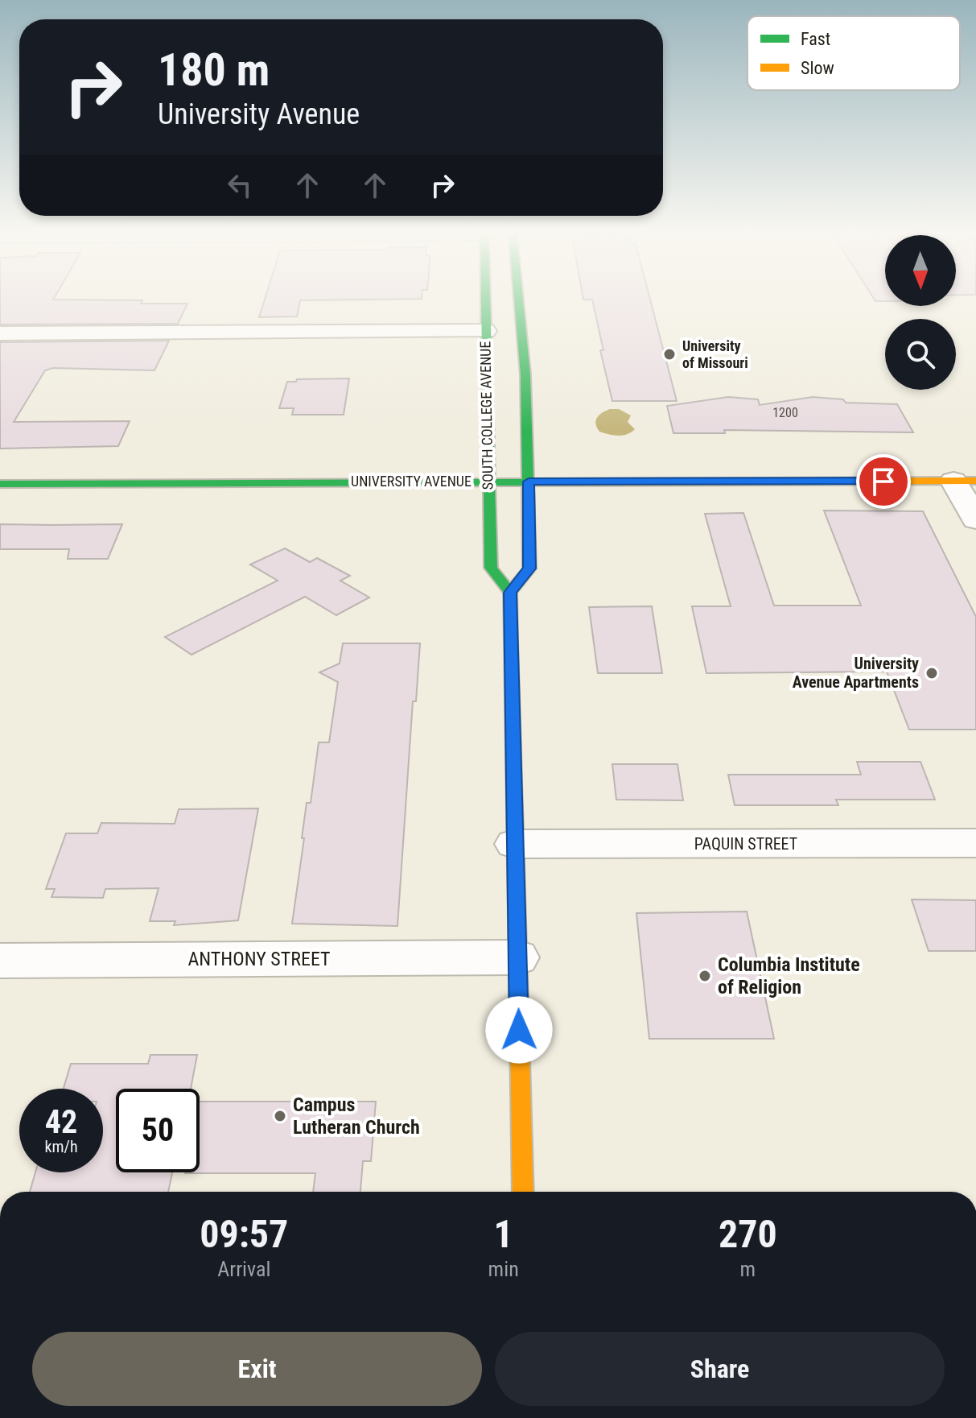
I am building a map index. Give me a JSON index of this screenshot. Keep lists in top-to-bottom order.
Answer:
{
  "streets": {
    "main road": ["SOUTH COLLEGE AVENUE", "UNIVERSITY AVENUE"],
    "street": ["PAQUIN STREET", "ANTHONY STREET"]
  },
  "crossings": [
    ["SOUTH COLLEGE AVENUE", "UNIVERSITY AVENUE"]
  ],
  "places": [
    "University of Missouri",
    "University Avenue Apartments",
    "Columbia Institute of Religion",
    "Campus Lutheran Church"
  ],
  "house_numbers": ["1200"],
  "legend": ["Fast", "Slow"],
  "north": "bottom",
  "page": {
    "turn": ["180 m", "University Avenue"],
    "speed": "42 km/h",
    "limit": "50",
    "eta": [
      "09:57",
      "Arrival",
      "1",
      "min",
      "270",
      "m"
    ],
    "buttons": ["Exit", "Share"]
  }
}
